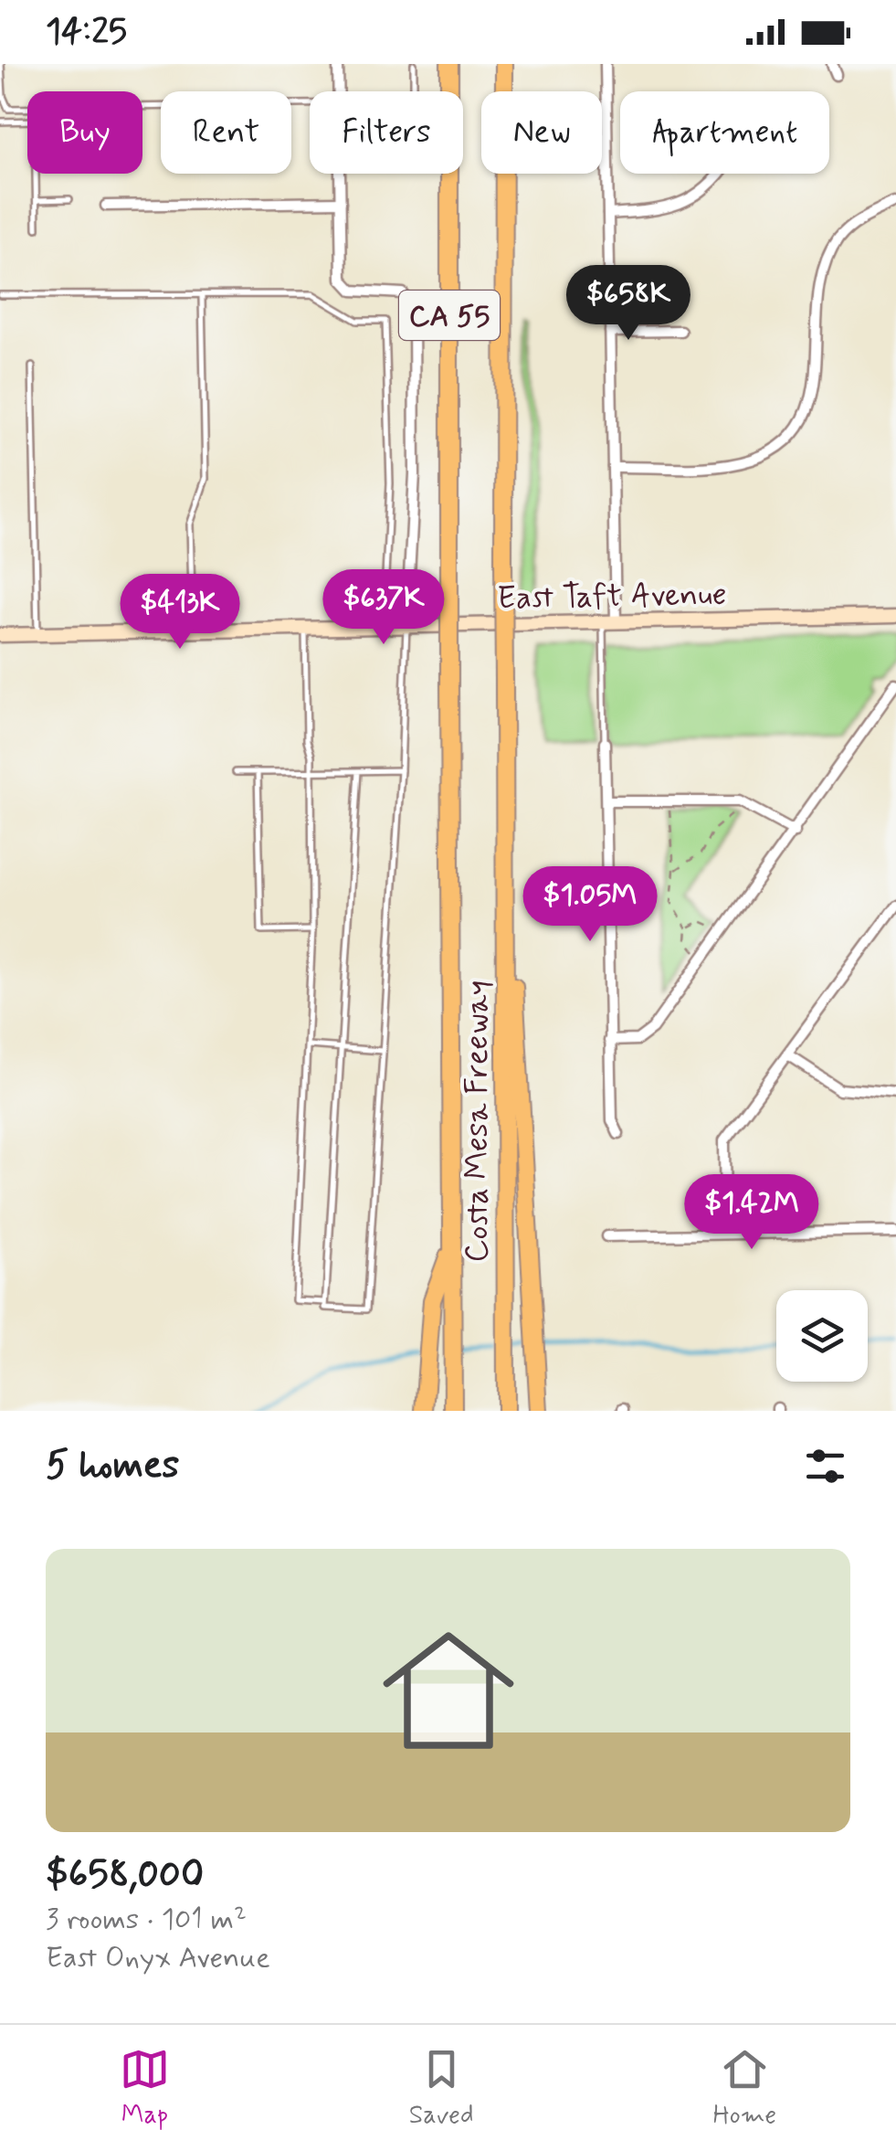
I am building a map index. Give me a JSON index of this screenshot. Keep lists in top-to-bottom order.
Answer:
{
  "streets": {
    "highway": ["CA 55", "Costa Mesa Freeway"],
    "main road": ["East Taft Avenue"]
  },
  "page": {
    "status": "14:25",
    "chip": [
      "Buy",
      "Rent",
      "Filters",
      "New",
      "Apartment"
    ],
    "price": [
      "$658K",
      "$637K",
      "$413K",
      "$1.05M",
      "$1.42M"
    ],
    "heading": "5 homes",
    "list": [
      {
        "name": "$658,000",
        "note": "3 rooms · 101 m² · East Onyx Avenue"
      }
    ],
    "tabs": ["Map", "Saved", "Home"]
  }
}
